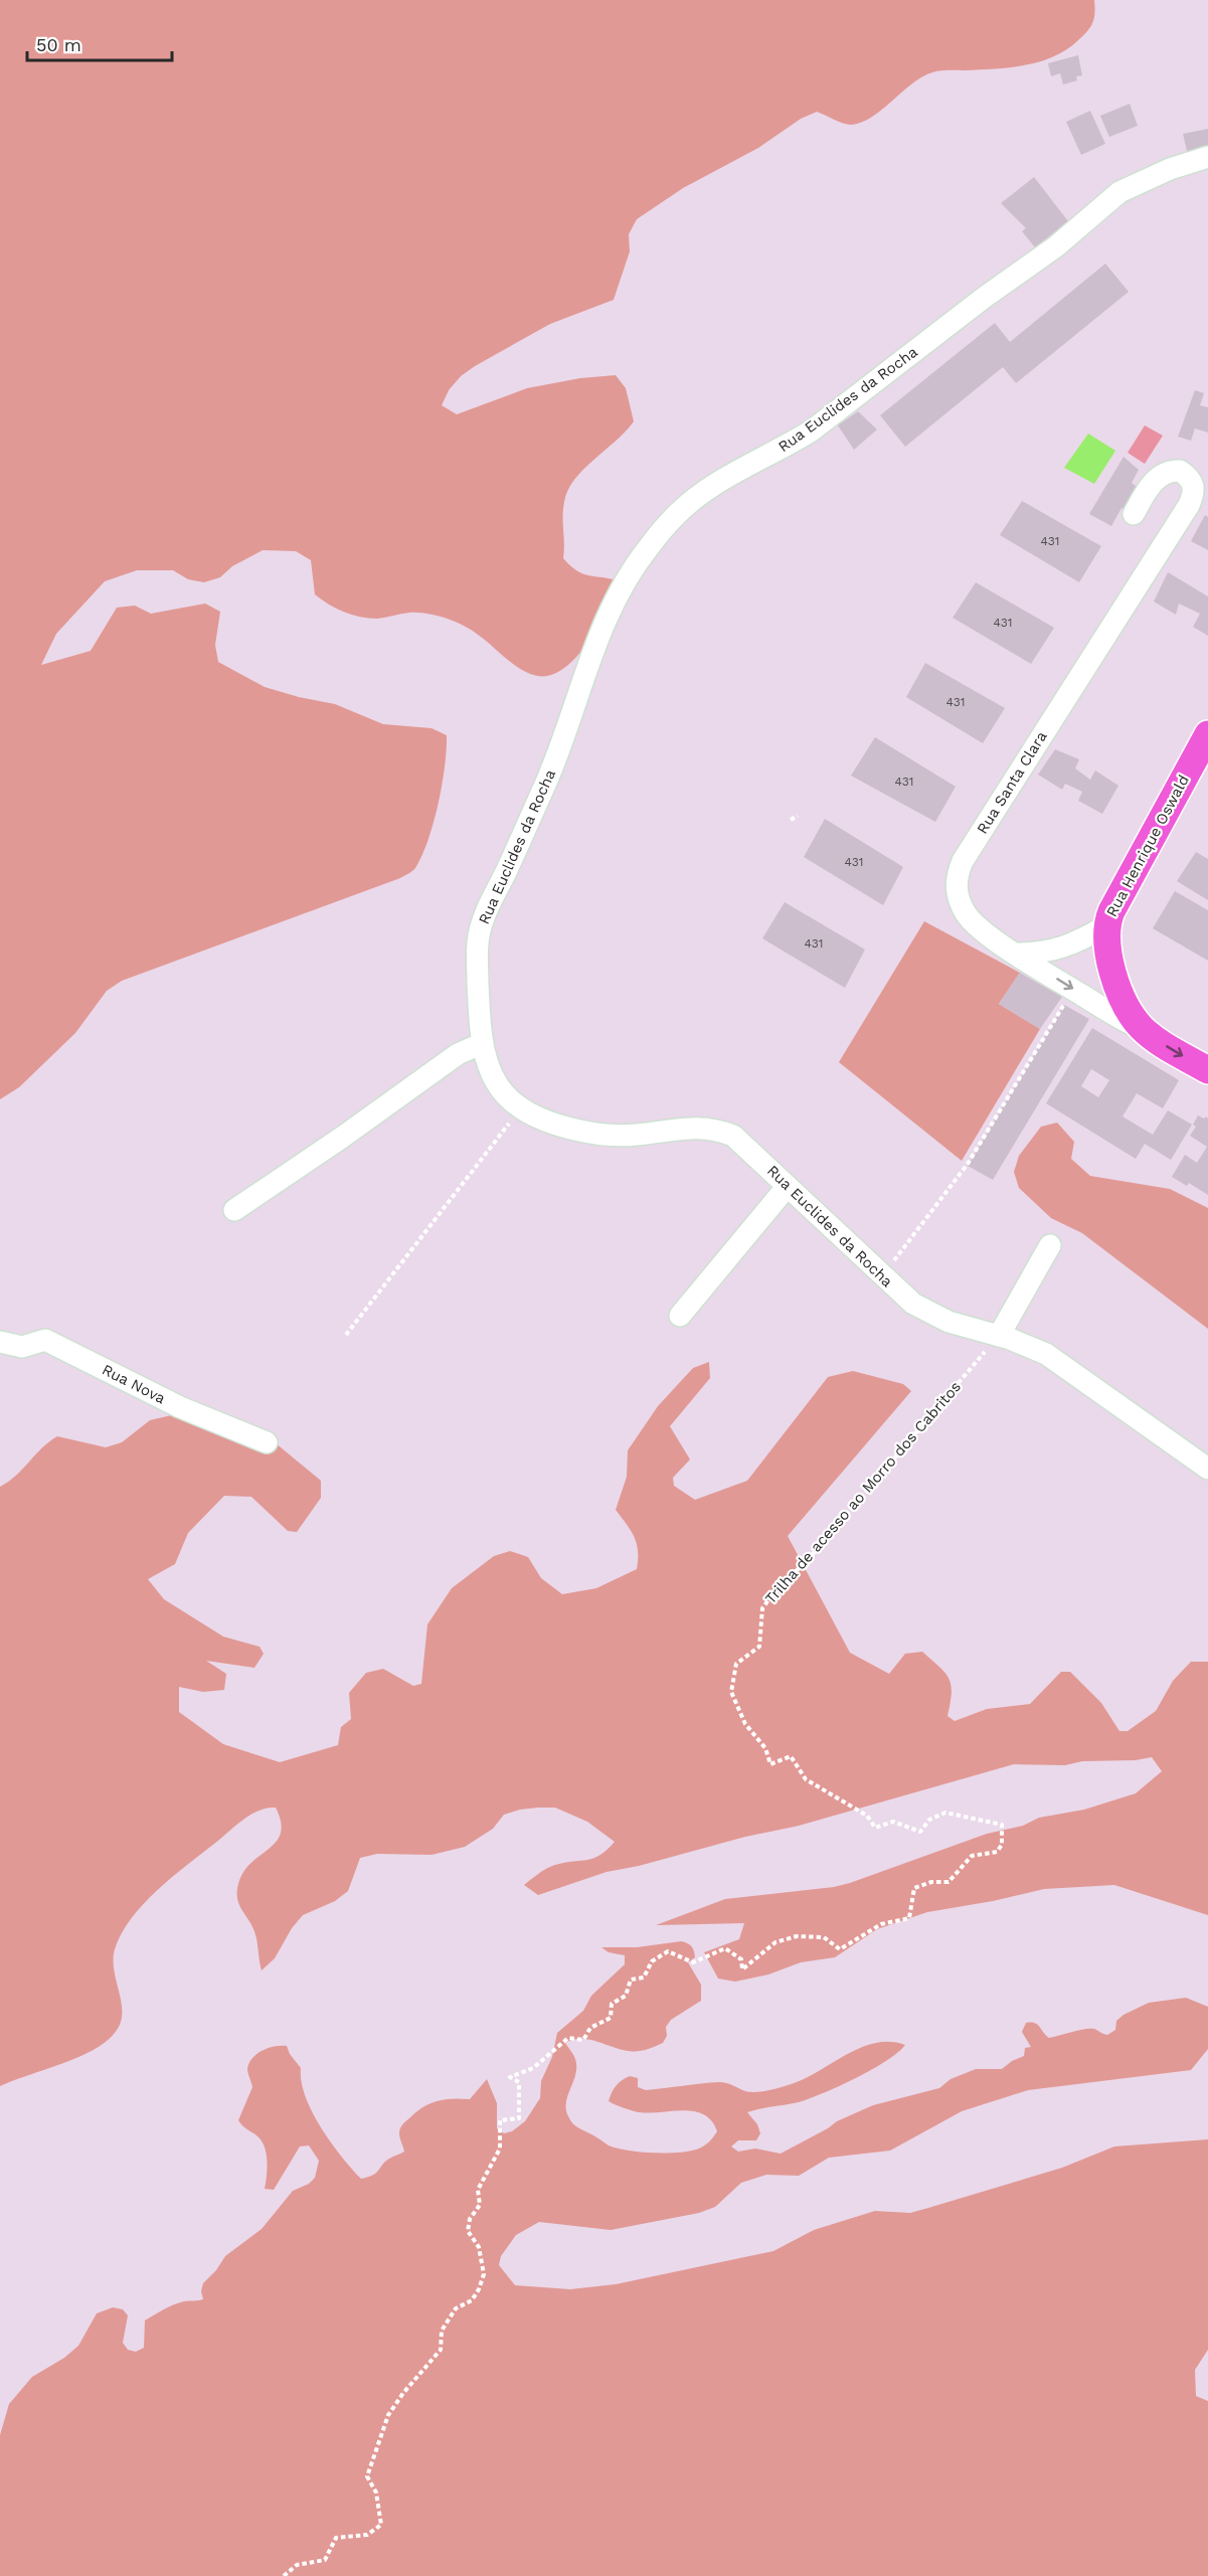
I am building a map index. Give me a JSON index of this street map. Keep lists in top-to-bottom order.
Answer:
{
  "streets": {
    "main road": ["Rua Santa Clara", "Rua Henrique Oswald"],
    "street": ["Rua Euclides da Rocha", "Rua Nova"],
    "path": ["Trilha de acesso ao Morro dos Cabritos"]
  },
  "crossings": [
    ["Rua Euclides da Rocha", "Trilha de acesso ao Morro dos Cabritos"],
    ["Rua Santa Clara", "Rua Henrique Oswald"]
  ],
  "house_numbers": [
    "431",
    "431",
    "431",
    "431",
    "431",
    "431"
  ],
  "scale_bar": "50 m"
}
